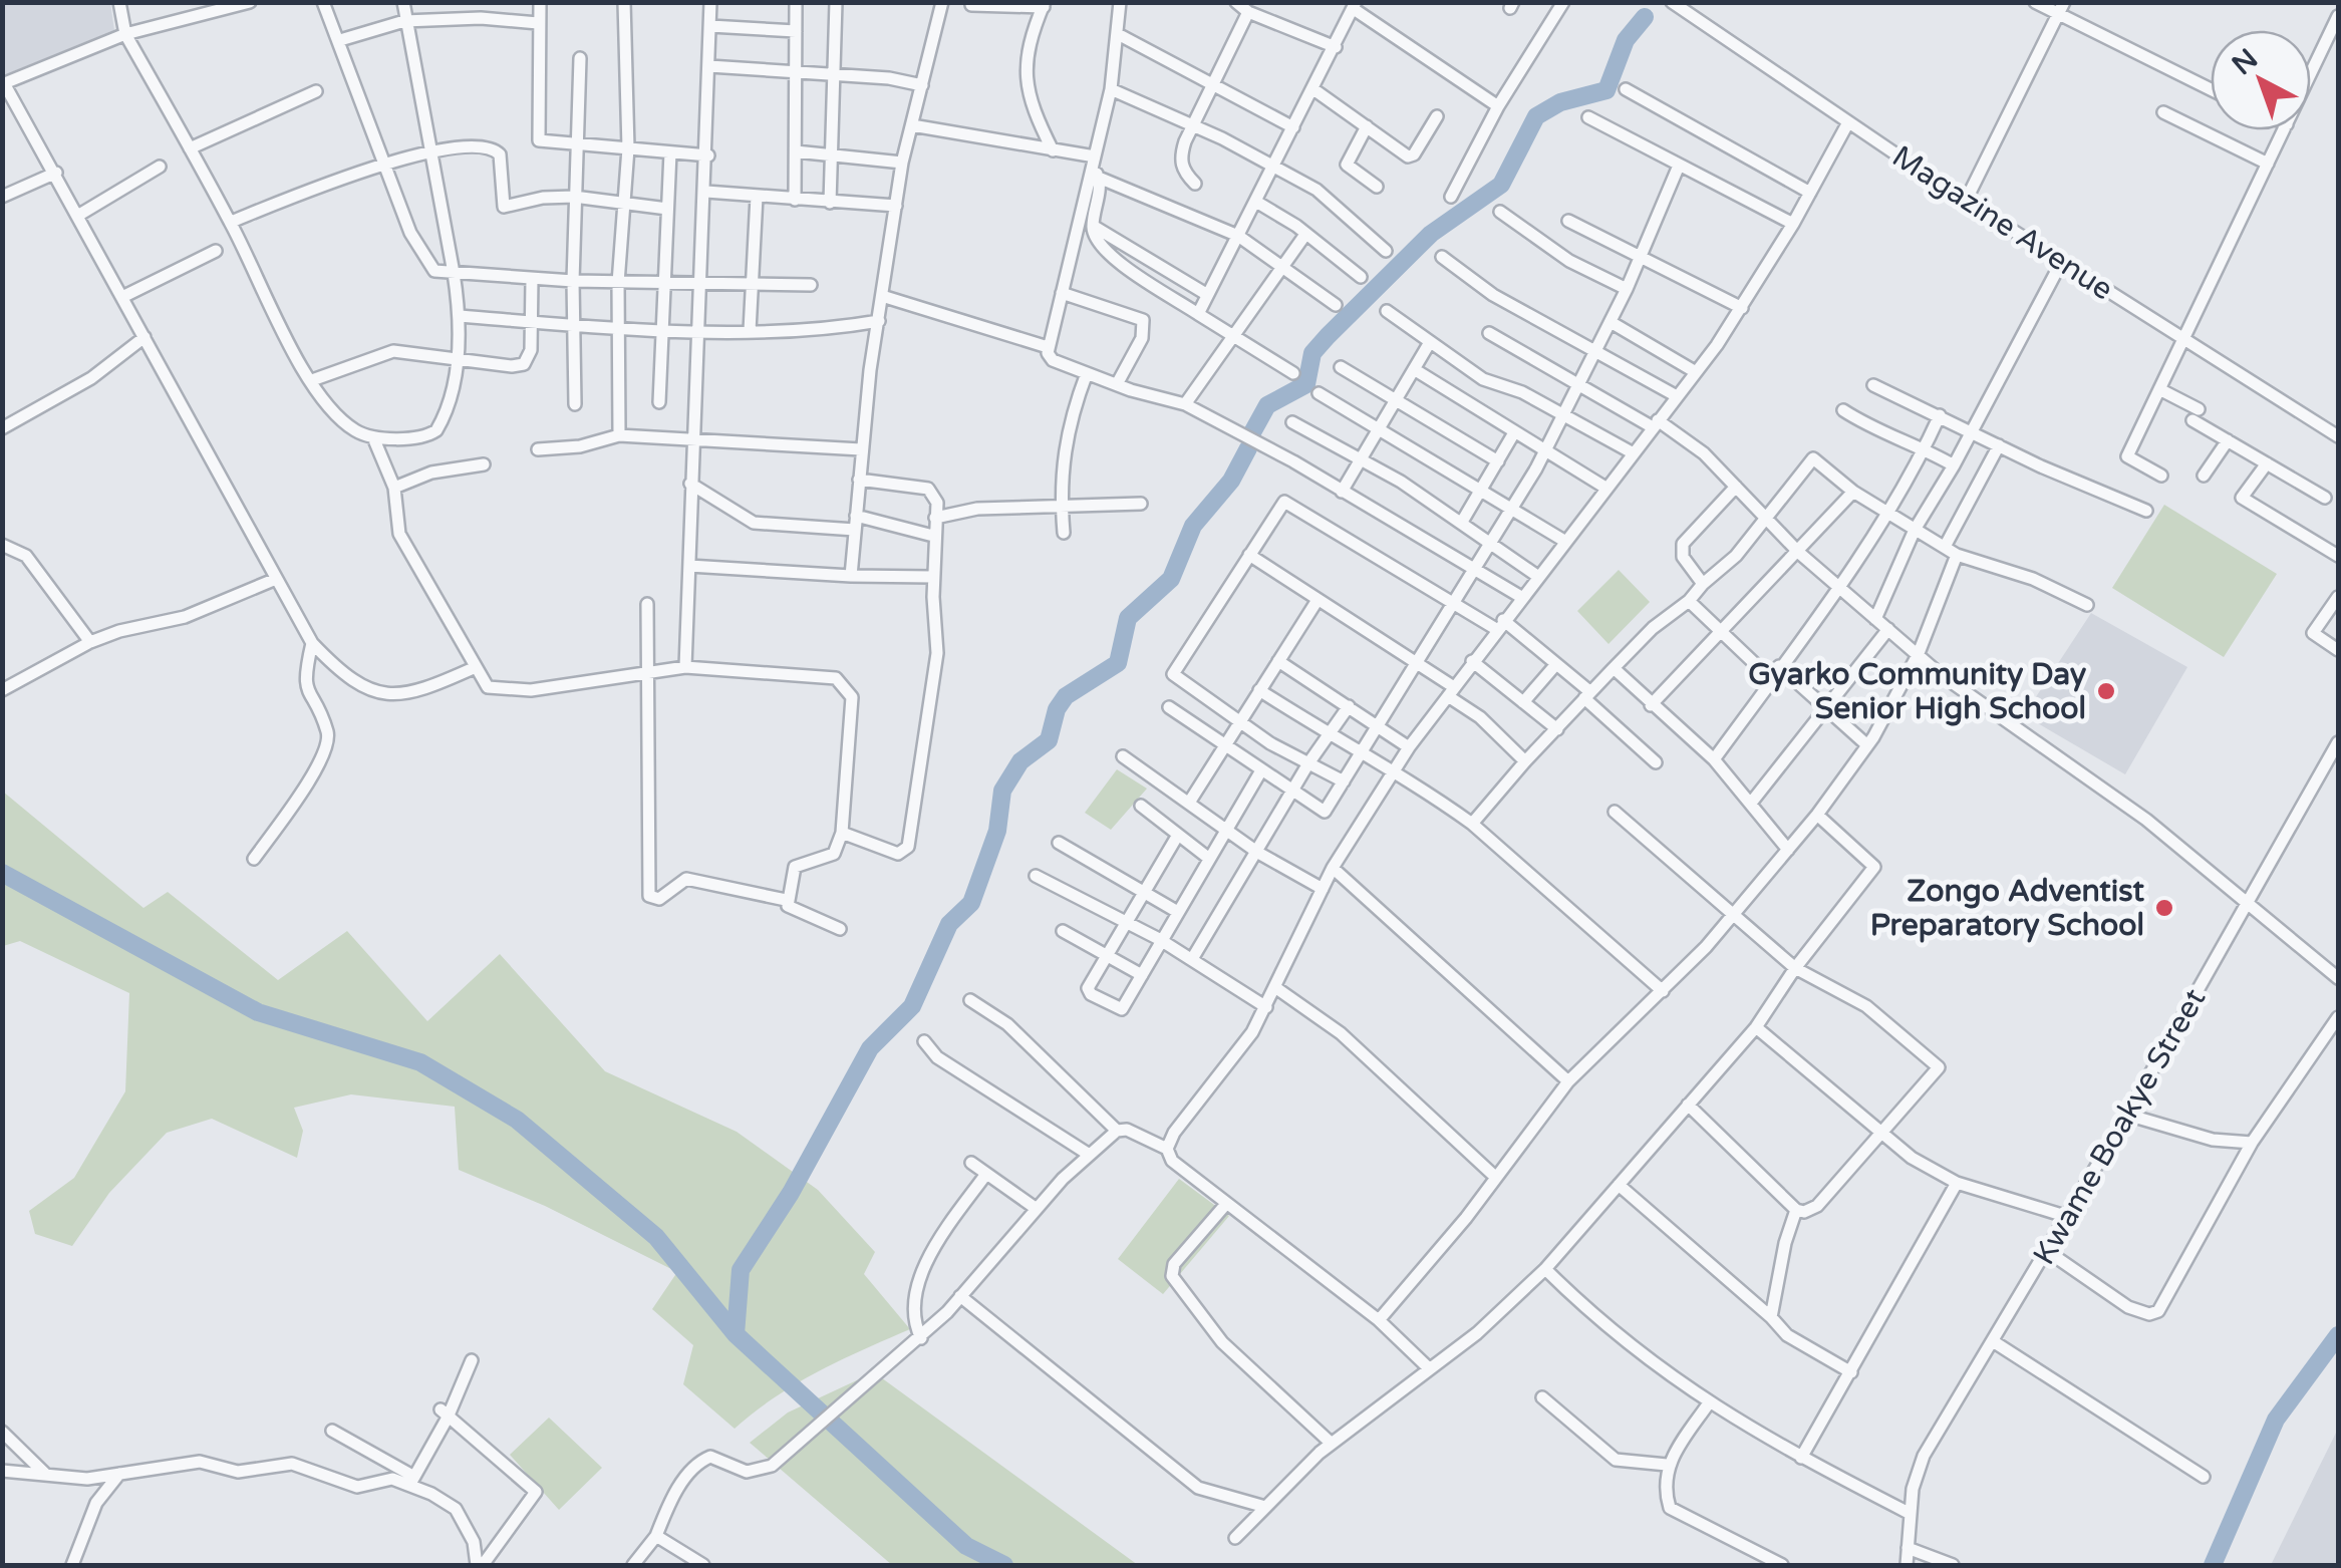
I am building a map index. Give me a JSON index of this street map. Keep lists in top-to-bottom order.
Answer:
{
  "streets": {
    "street": ["Magazine Avenue", "Kwame Boakye Street"]
  },
  "places": ["Gyarko Community Day Senior High School", "Zongo Adventist Preparatory School"],
  "north": "top left"
}
